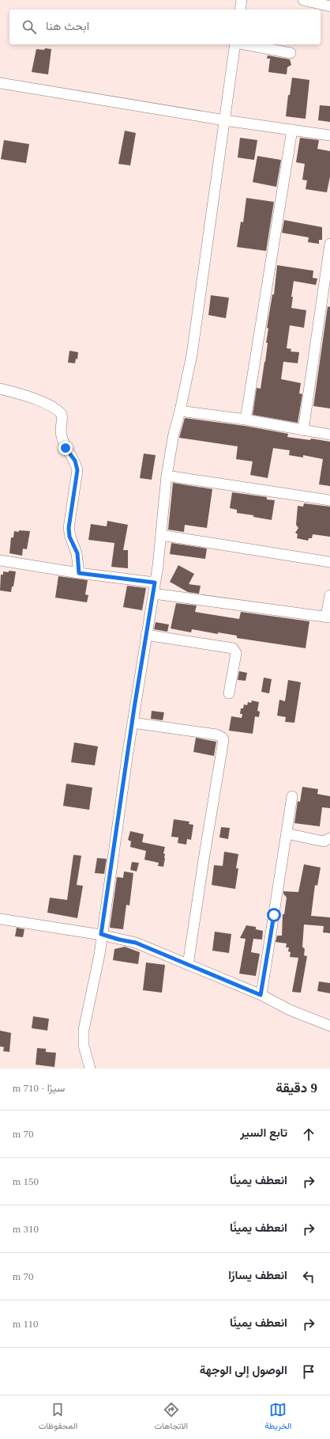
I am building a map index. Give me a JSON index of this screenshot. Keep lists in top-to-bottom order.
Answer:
{
  "page": {
    "search": "ابحث هنا",
    "heading": ["9 دقيقة", "سيرًا · 710 m"],
    "list": [
      ["تابع السير", "70 m"],
      ["انعطف يمينًا", "150 m"],
      ["انعطف يمينًا", "310 m"],
      ["انعطف يسارًا", "70 m"],
      ["انعطف يمينًا", "110 m"],
      "الوصول إلى الوجهة"
    ],
    "nav": ["الخريطة", "الاتجاهات", "المحفوظات"]
  }
}
